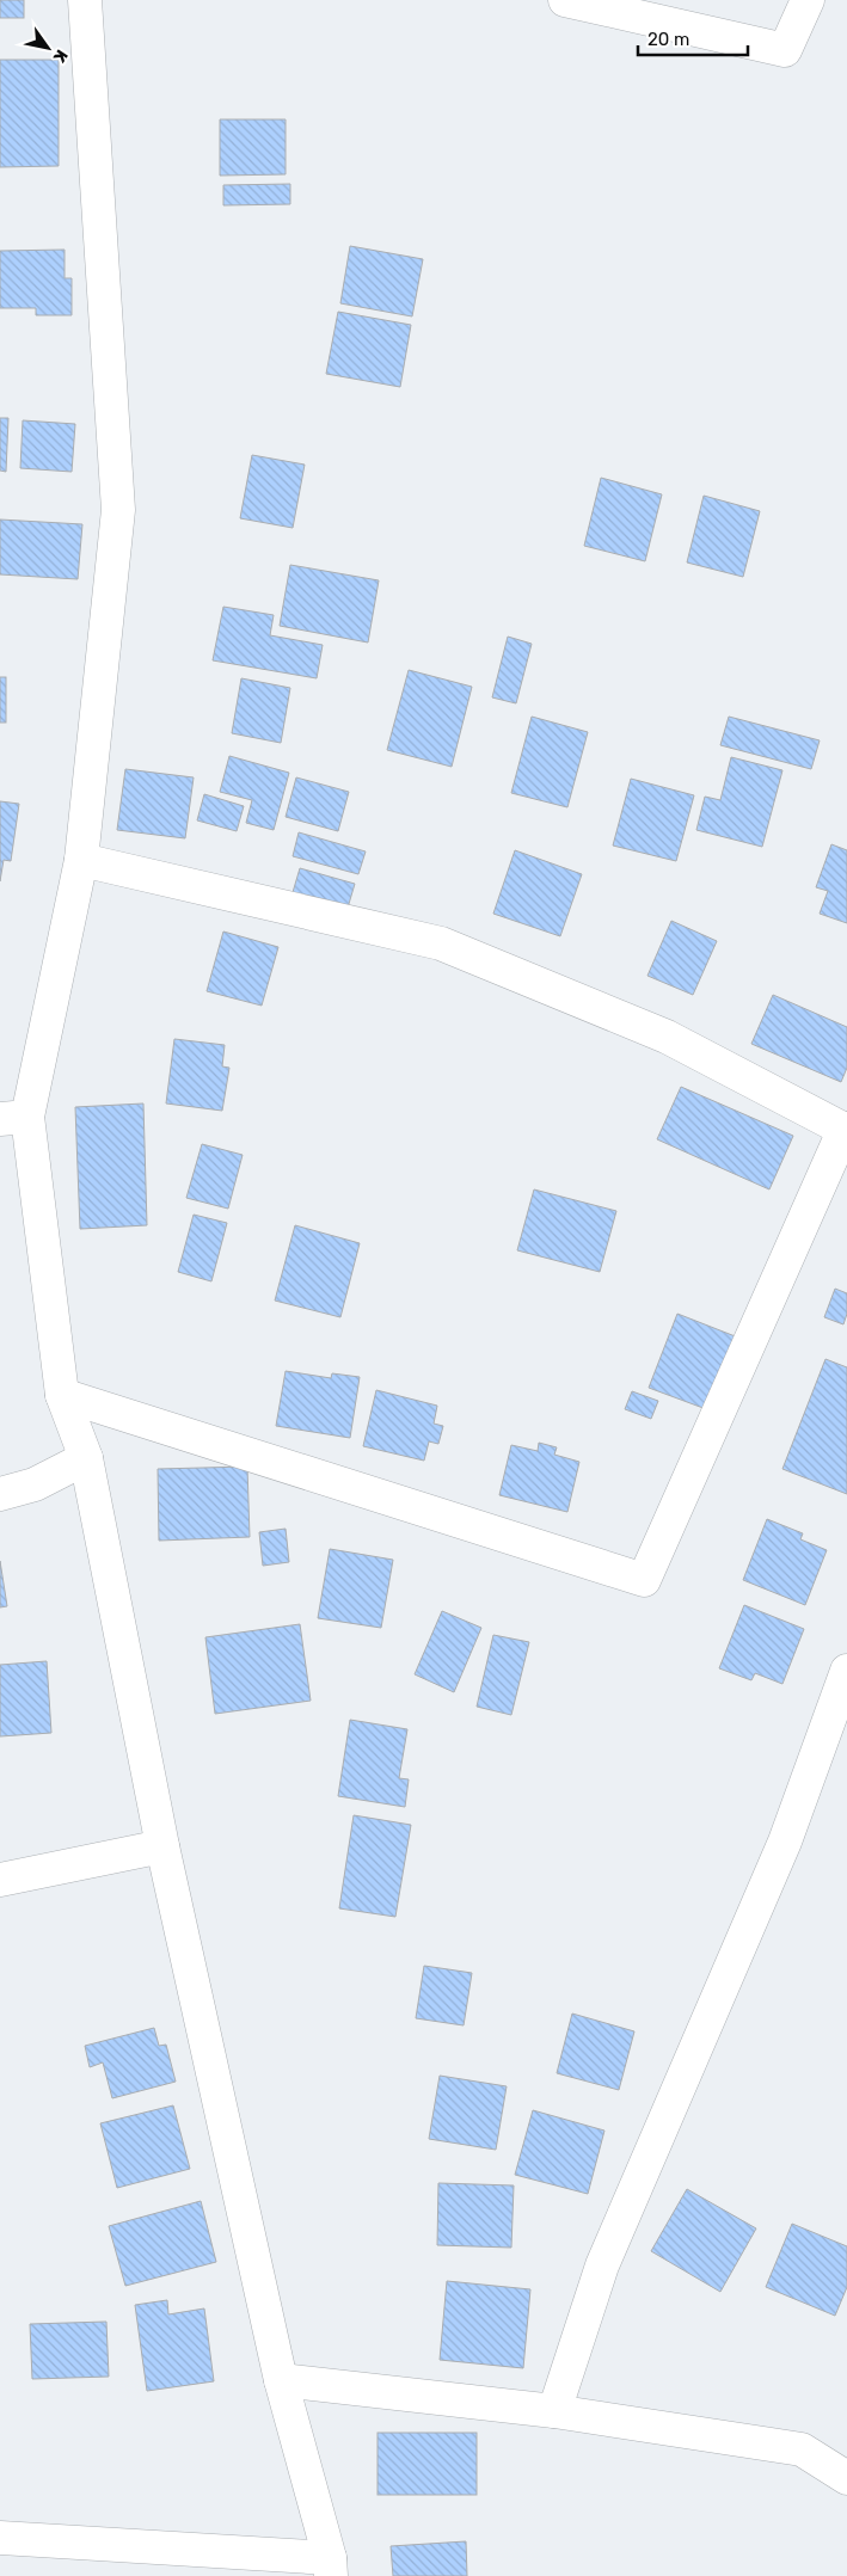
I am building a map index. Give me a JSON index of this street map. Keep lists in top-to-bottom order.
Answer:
{
  "scale_bar": "20 m",
  "north": "bottom right"
}
